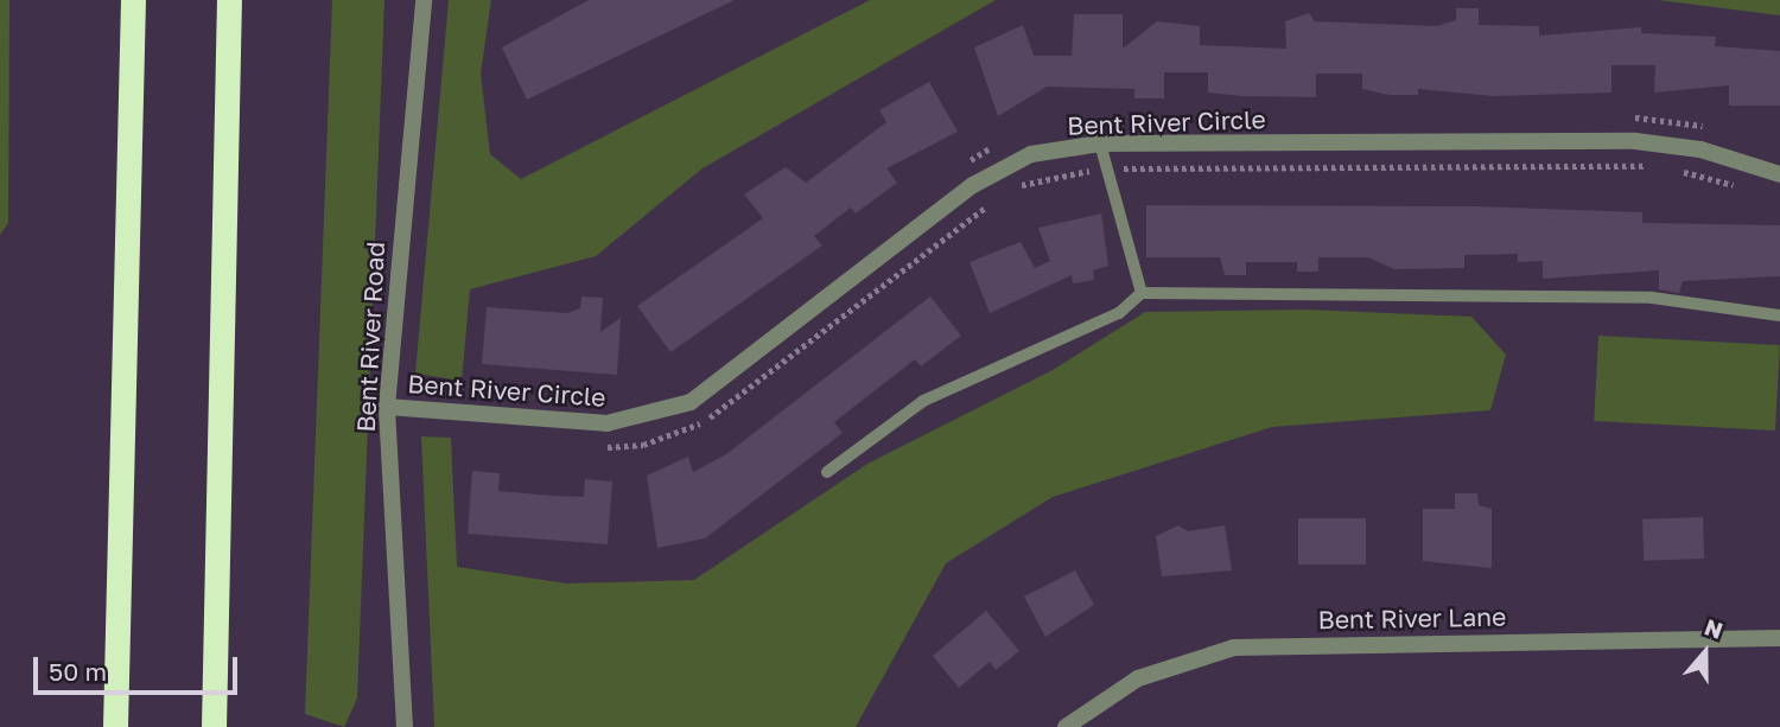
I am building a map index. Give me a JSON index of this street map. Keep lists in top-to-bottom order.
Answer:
{
  "streets": {
    "street": ["Bent River Circle", "Bent River Road", "Bent River Lane"]
  },
  "crossings": [
    ["Bent River Circle", "Bent River Road"]
  ],
  "scale_bar": "50 m",
  "north": "top"
}
